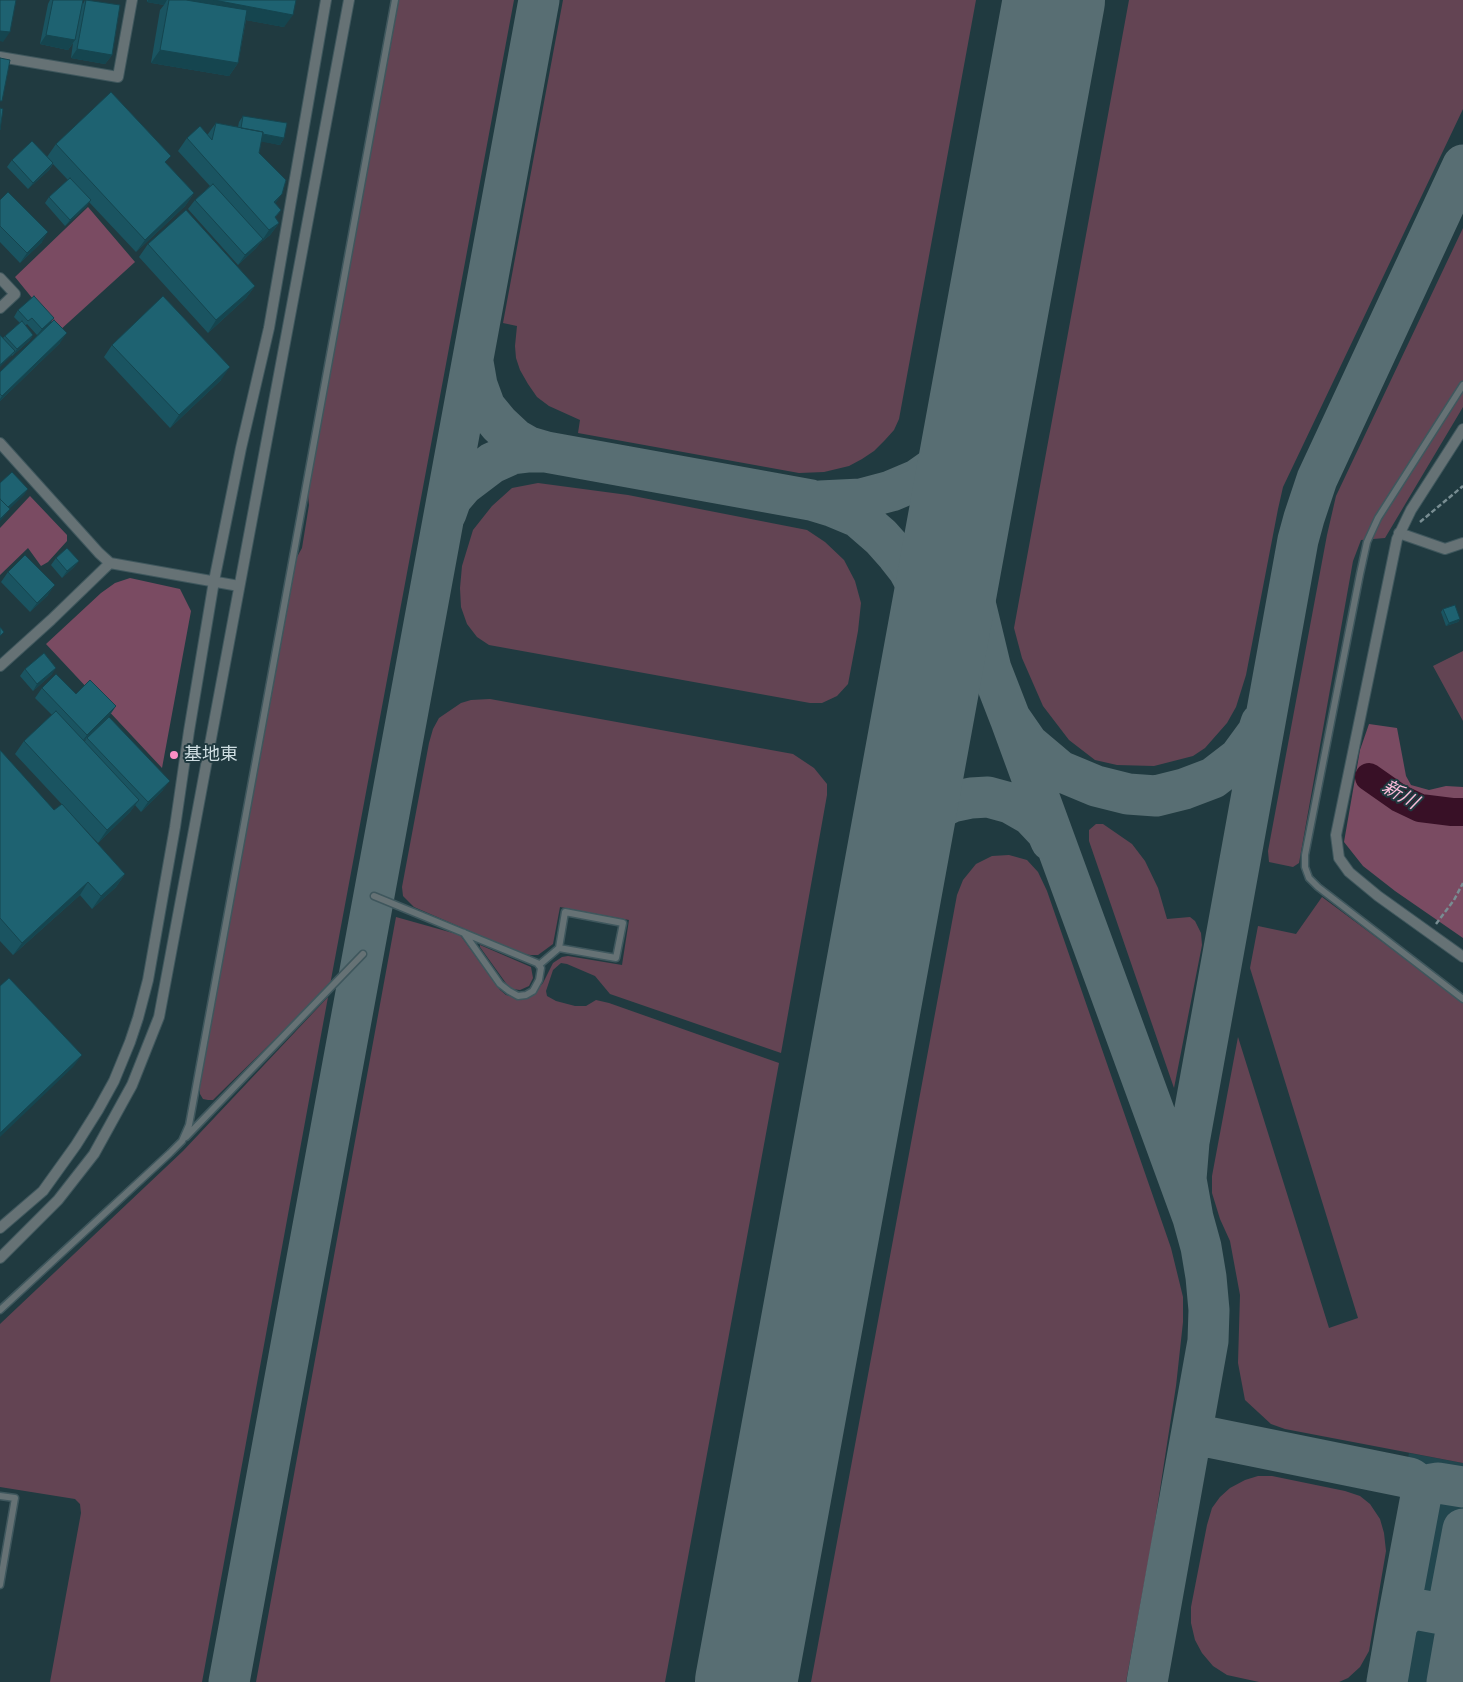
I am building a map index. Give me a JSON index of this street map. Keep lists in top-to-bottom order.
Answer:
{
  "water": ["新川"],
  "places": ["基地東"]
}
